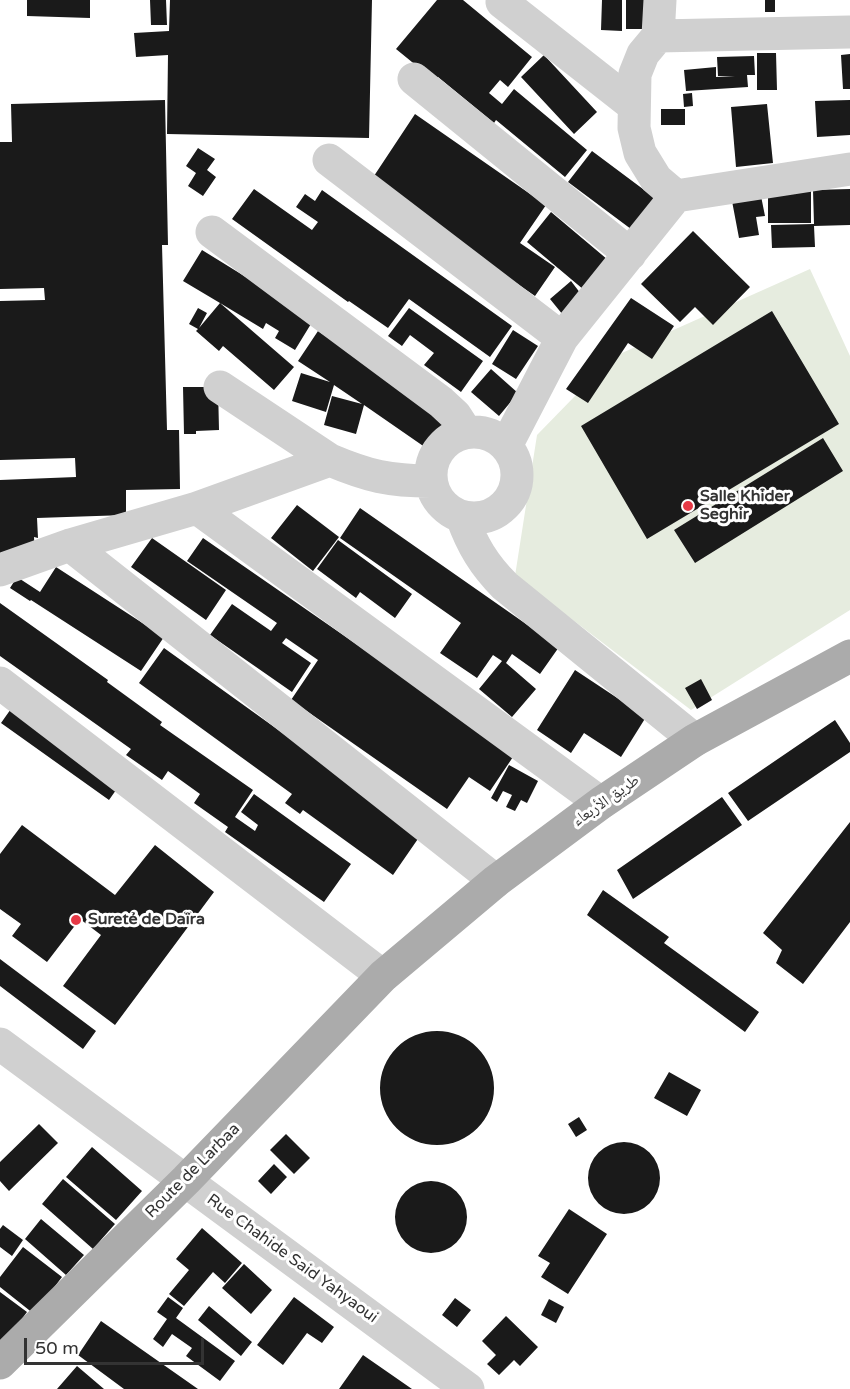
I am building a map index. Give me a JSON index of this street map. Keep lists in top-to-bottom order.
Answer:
{
  "streets": {
    "main road": ["طريق الأربعاء", "Route de Larbaa"],
    "street": ["Rue Chahide Said Yahyaoui"]
  },
  "crossings": [
    ["طريق الأربعاء", "Route de Larbaa"],
    ["Route de Larbaa", "Rue Chahide Said Yahyaoui"]
  ],
  "places": ["Salle Khider Seghir", "Sureté de Daïra"],
  "scale_bar": "50 m"
}
